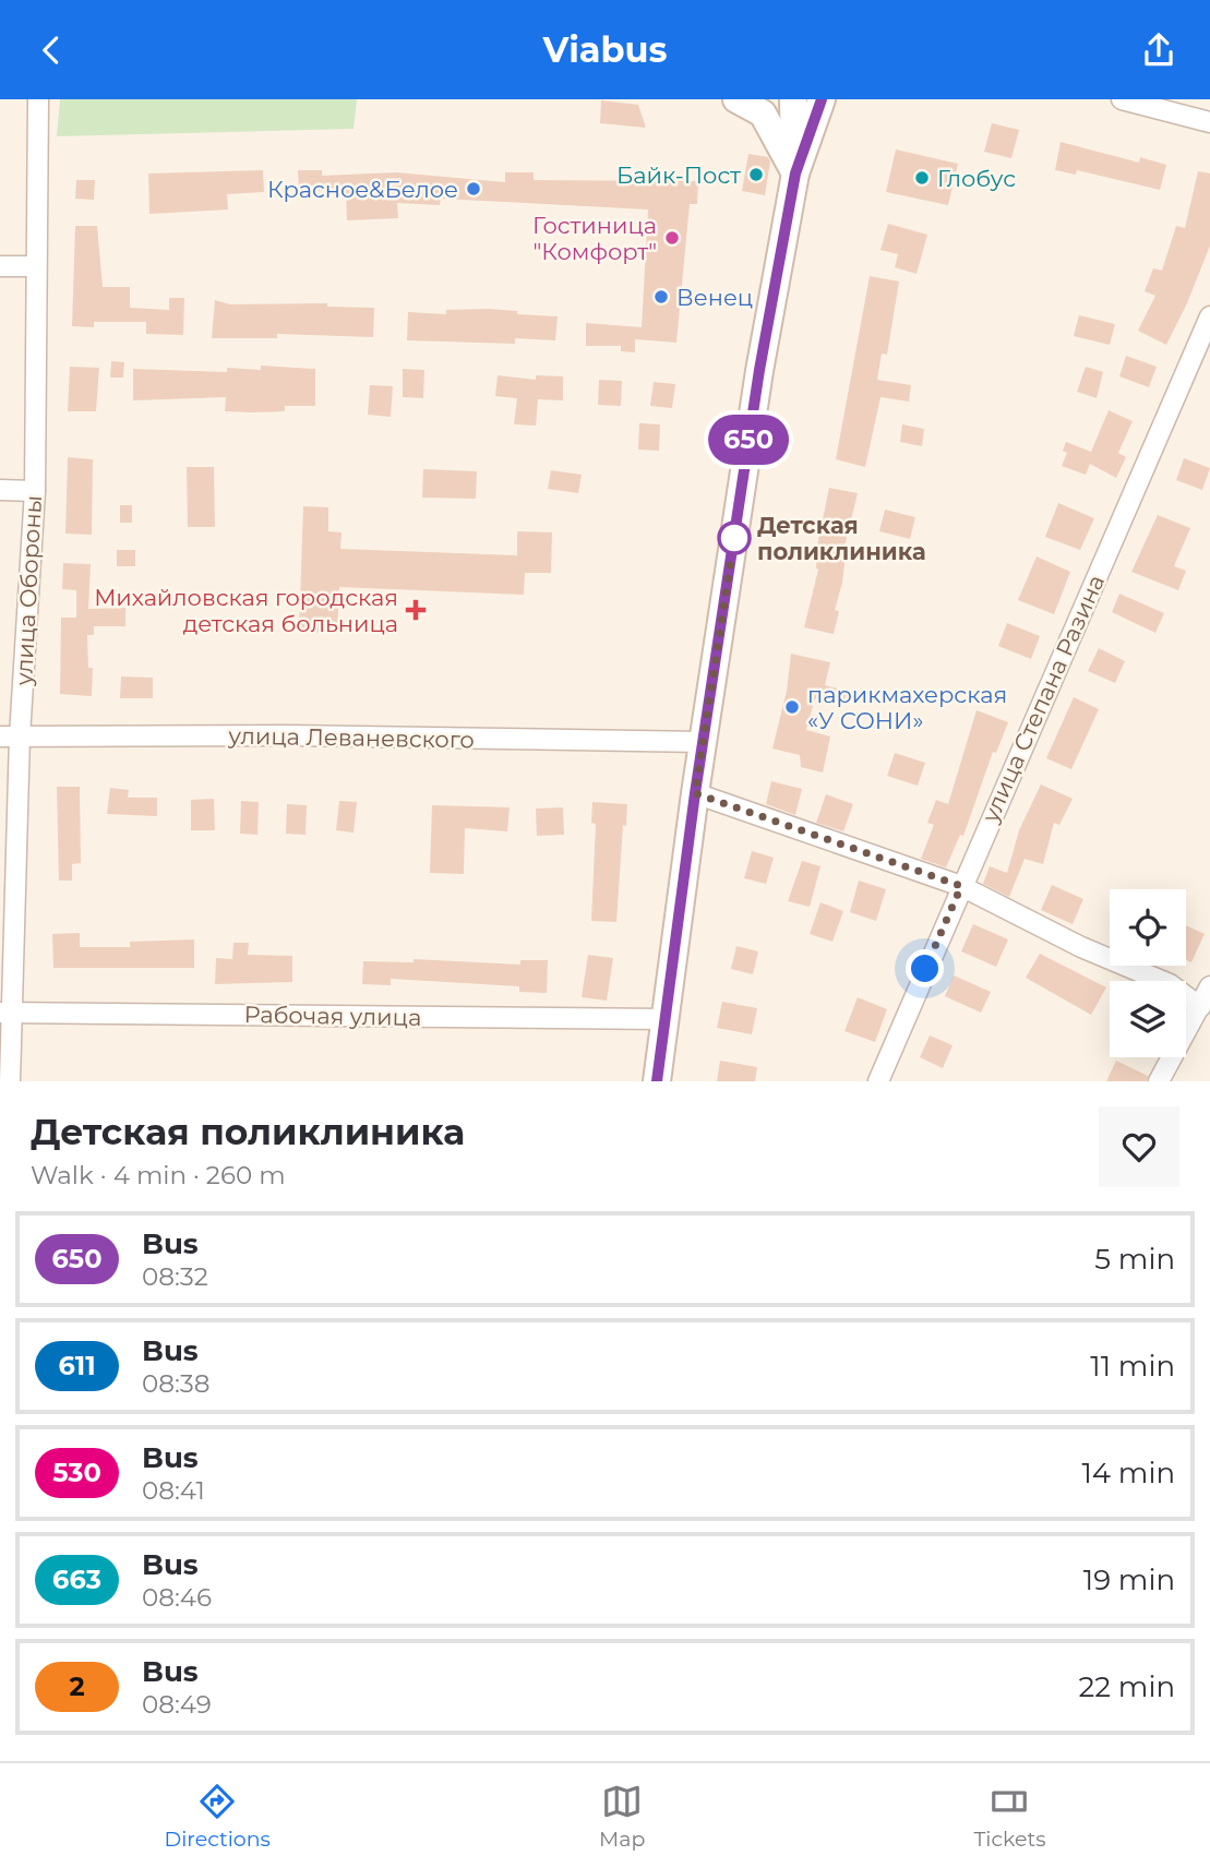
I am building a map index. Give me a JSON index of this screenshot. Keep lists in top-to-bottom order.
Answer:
{
  "streets": {
    "street": [
      "улица Обороны",
      "улица Степана Разина",
      "улица Леваневского",
      "Рабочая улица"
    ]
  },
  "crossings": [
    ["улица Обороны", "улица Леваневского"],
    ["улица Обороны", "Рабочая улица"]
  ],
  "places": {
    "other": [
      "Байк-Пост",
      "Глобус",
      "Красное&Белое",
      "Гостиница \"Комфорт\"",
      "Венец",
      "Детская поликлиника",
      "парикмахерская «У СОНИ»"
    ],
    "health": ["Михайловская городская детская больница"]
  },
  "lines": ["bus line 650"],
  "page": {
    "header": "Viabus",
    "on_map": "650",
    "heading": ["Детская поликлиника", "Walk · 4 min · 260 m"],
    "list": [
      {
        "mark": "650",
        "name": "Bus",
        "note": "08:32",
        "value": "5 min"
      },
      {
        "mark": "611",
        "name": "Bus",
        "note": "08:38",
        "value": "11 min"
      },
      {
        "mark": "530",
        "name": "Bus",
        "note": "08:41",
        "value": "14 min"
      },
      {
        "mark": "663",
        "name": "Bus",
        "note": "08:46",
        "value": "19 min"
      },
      {
        "mark": "2",
        "name": "Bus",
        "note": "08:49",
        "value": "22 min"
      }
    ],
    "tabs": ["Directions", "Map", "Tickets"]
  }
}
